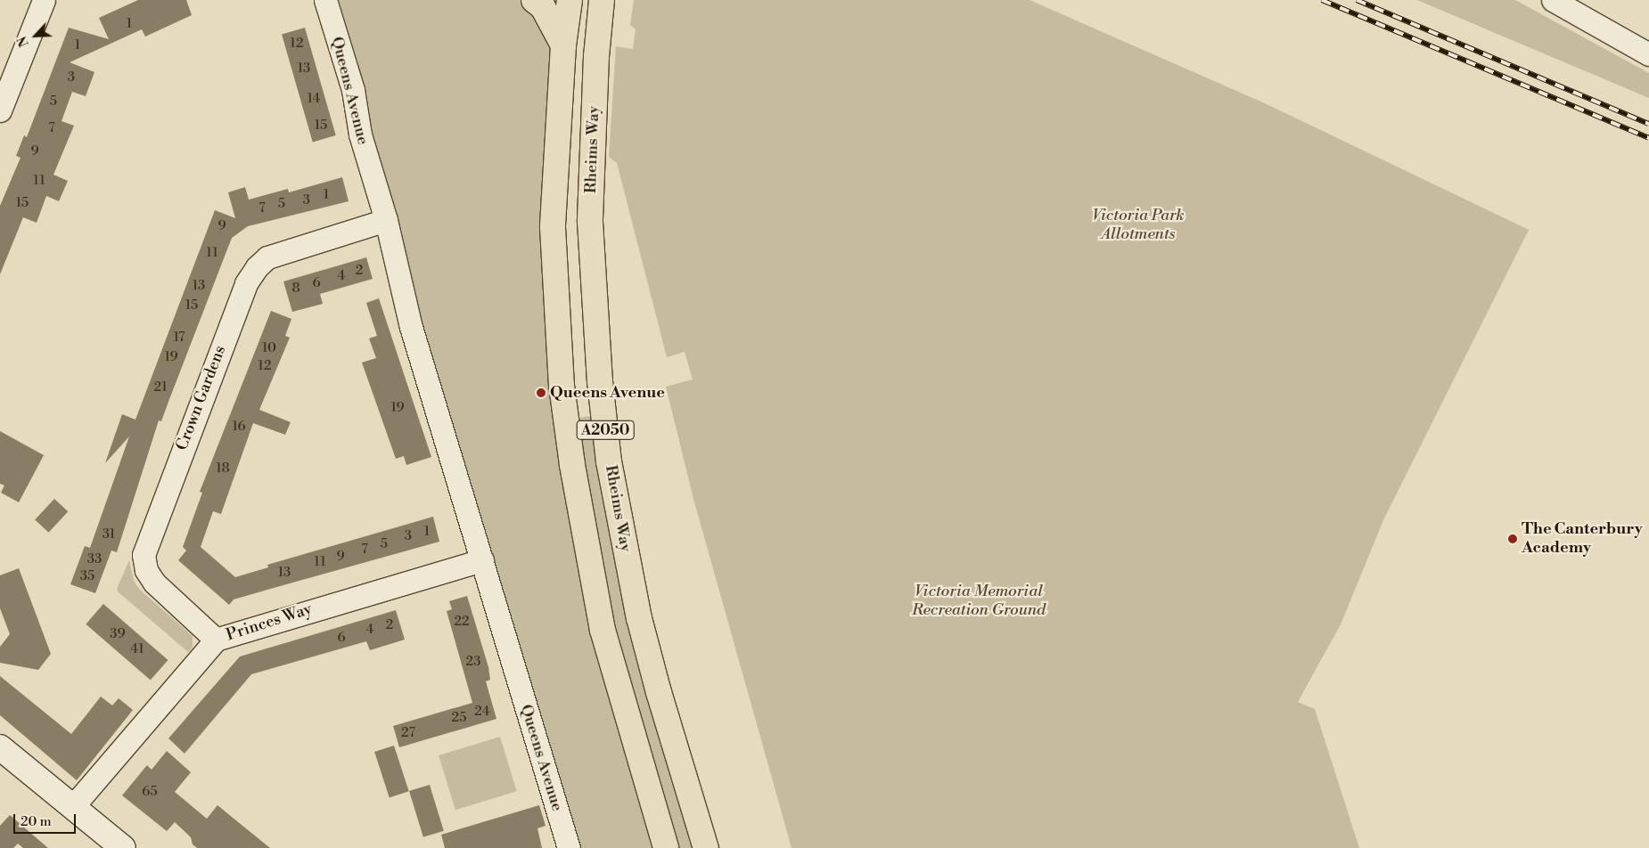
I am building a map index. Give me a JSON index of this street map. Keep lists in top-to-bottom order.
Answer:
{
  "streets": {
    "main road": ["Rheims Way", "A2050"],
    "street": ["Queens Avenue", "Crown Gardens", "Princes Way"]
  },
  "crossings": [
    ["Queens Avenue", "Crown Gardens"],
    ["Queens Avenue", "Princes Way"],
    ["Crown Gardens", "Princes Way"]
  ],
  "parks": ["Victoria Park Allotments", "Victoria Memorial Recreation Ground"],
  "places": ["Queens Avenue", "The Canterbury Academy"],
  "house_numbers": [
    "1",
    "12",
    "1",
    "13",
    "3",
    "14",
    "5",
    "15",
    "7",
    "9",
    "11",
    "1",
    "3",
    "15",
    "5",
    "7",
    "9",
    "11",
    "2",
    "4",
    "6",
    "13",
    "8",
    "15",
    "17",
    "10",
    "19",
    "12",
    "21",
    "19",
    "16",
    "18",
    "1",
    "31",
    "3",
    "5",
    "7",
    "9",
    "33",
    "11",
    "13",
    "35",
    "22",
    "2",
    "4",
    "39",
    "6",
    "41",
    "23",
    "24",
    "25",
    "27",
    "65"
  ],
  "scale_bar": "20 m",
  "north": "bottom left"
}
